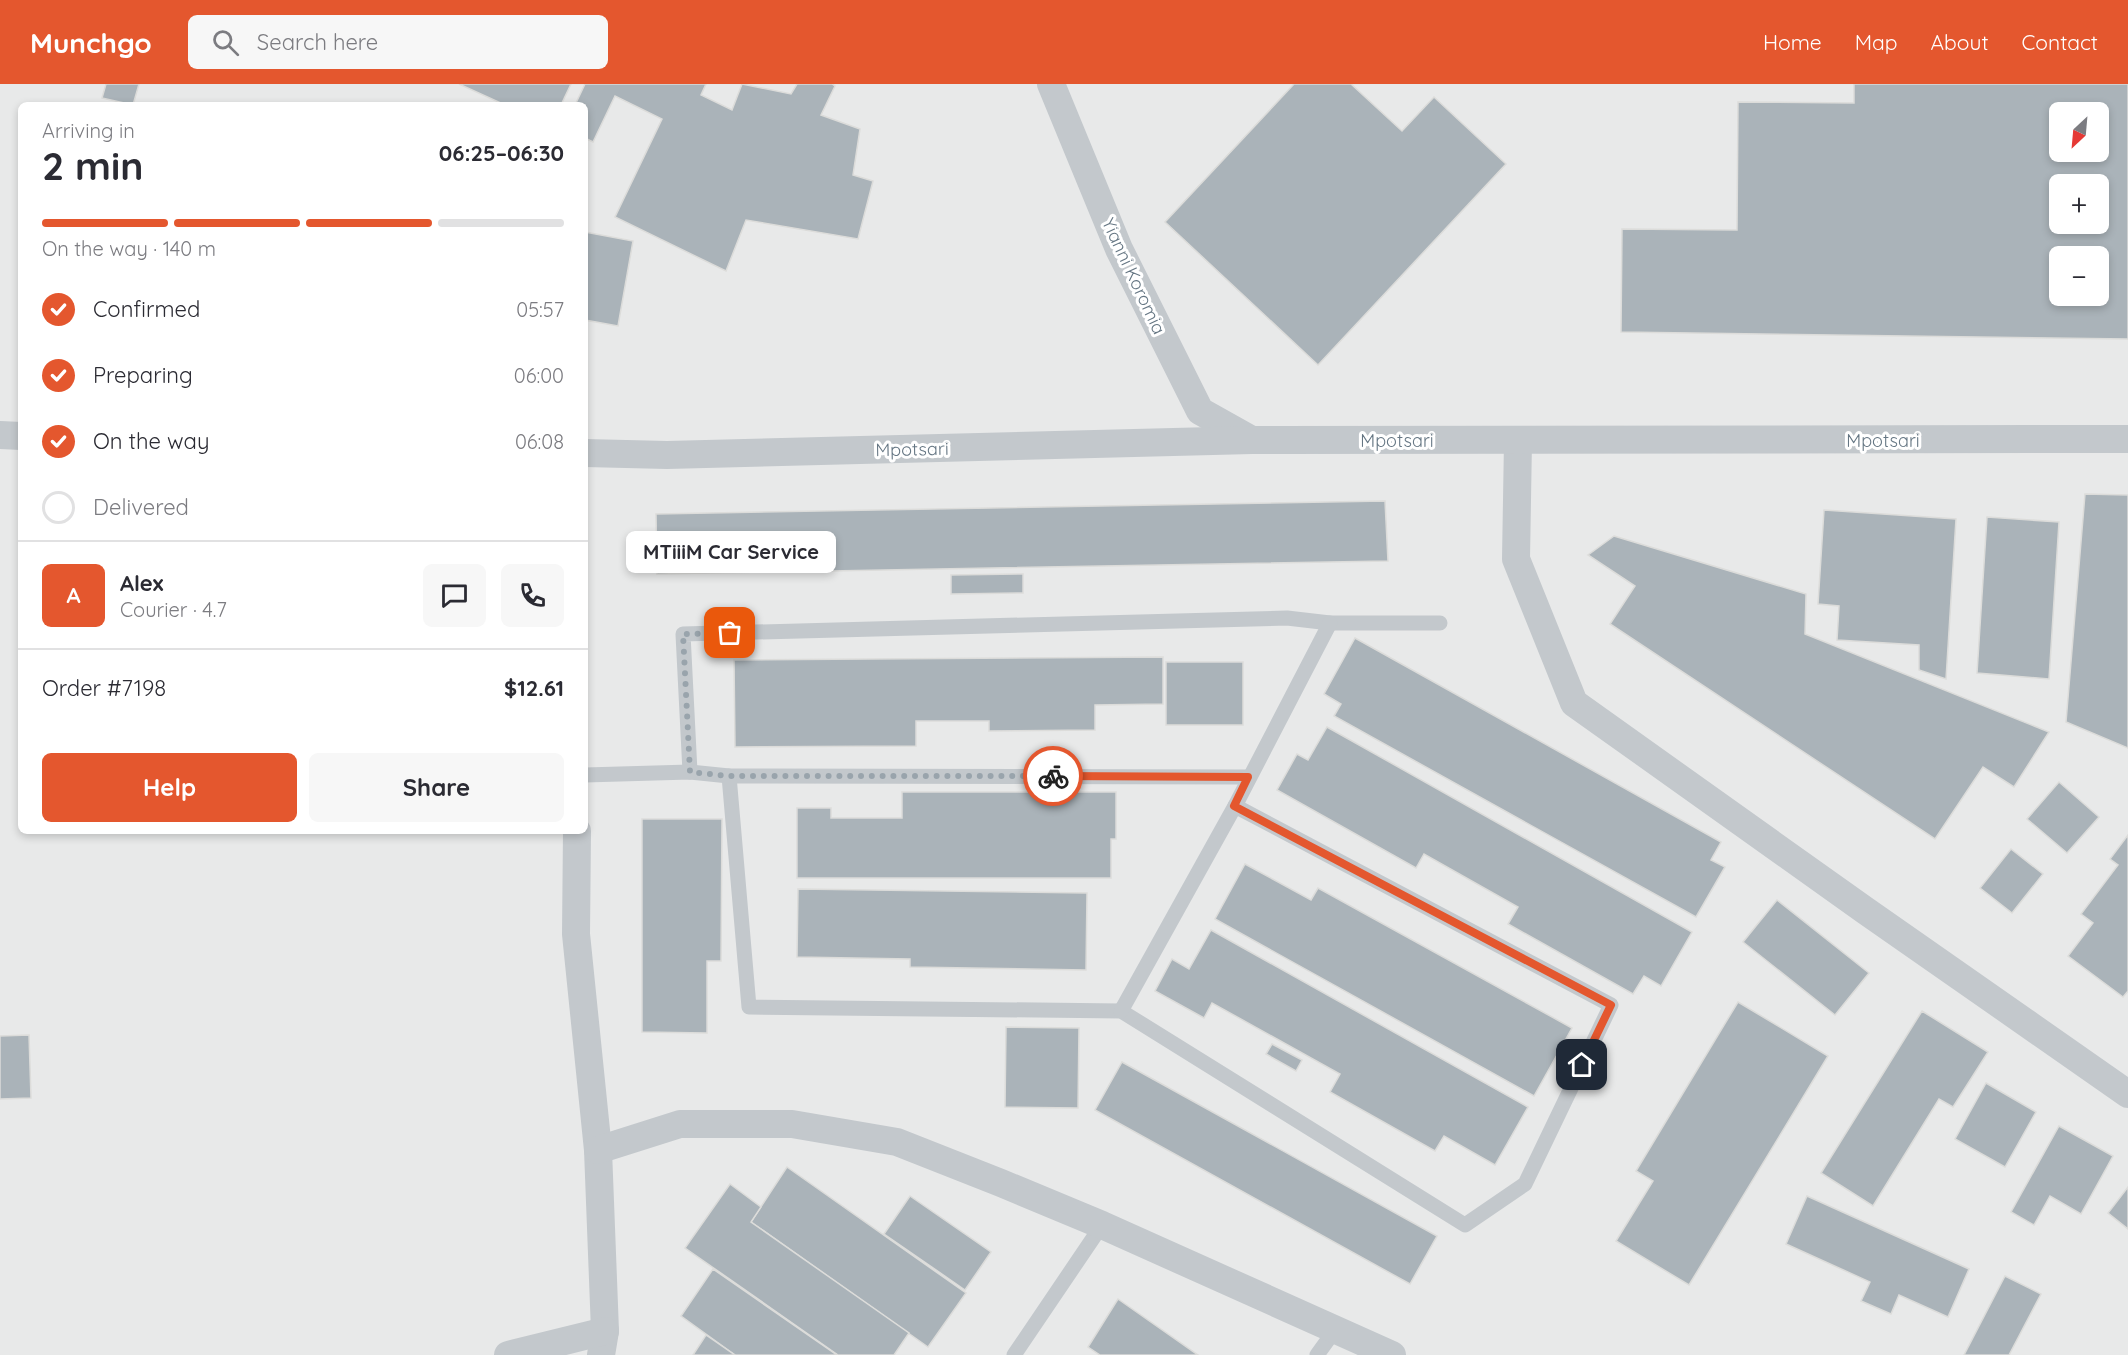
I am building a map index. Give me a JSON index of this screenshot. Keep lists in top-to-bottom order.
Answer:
{
  "streets": {
    "street": ["Yianni Koromia", "Mpotsari"]
  },
  "crossings": [
    ["Yianni Koromia", "Mpotsari"]
  ],
  "places": ["MTiiiM Car Service"],
  "north": "bottom left",
  "page": {
    "header": "Munchgo",
    "search": "Search here",
    "nav": [
      "Home",
      "Map",
      "About",
      "Contact"
    ],
    "map_buttons": ["+", "−"],
    "heading": ["2 min", "Arriving in", "06:25–06:30"],
    "panel": [
      "Alex",
      "Courier · 4.7",
      "Order #7198",
      "$12.61"
    ],
    "bar": "On the way · 140 m",
    "list": [
      ["Confirmed", "05:57"],
      ["Preparing", "06:00"],
      ["On the way", "06:08"],
      "Delivered"
    ],
    "bubble": "MTiiiM Car Service",
    "round": "A",
    "buttons": ["Help", "Share"]
  }
}
